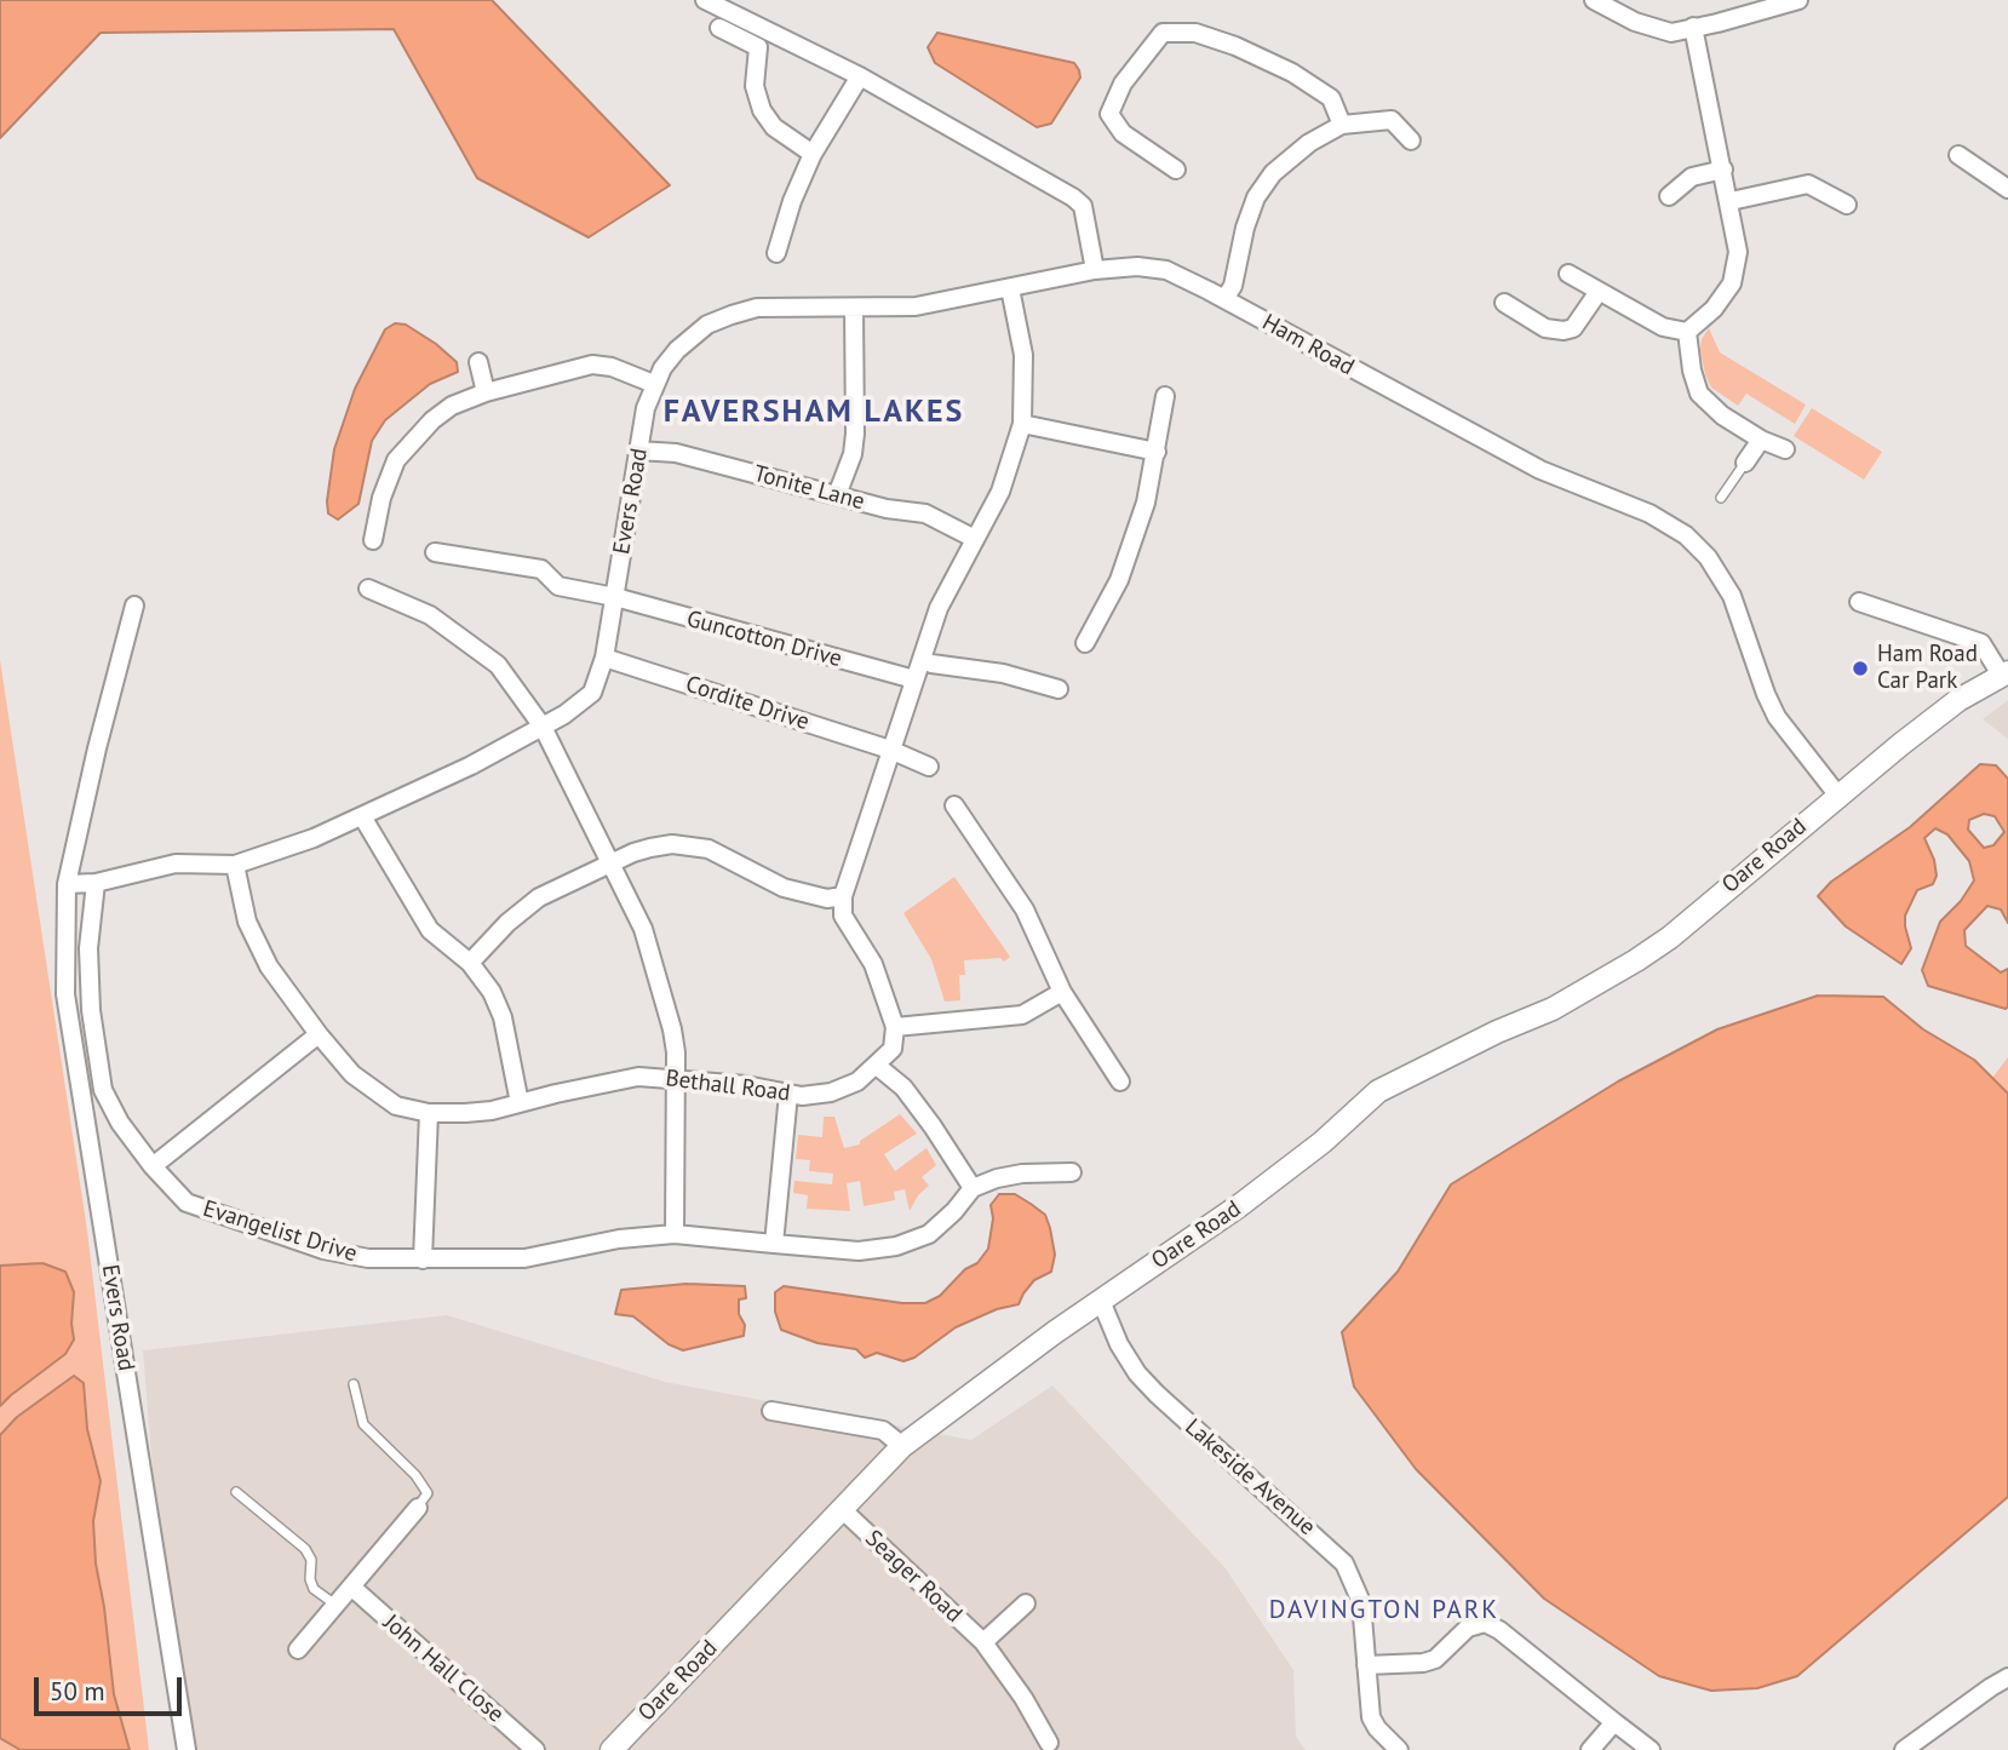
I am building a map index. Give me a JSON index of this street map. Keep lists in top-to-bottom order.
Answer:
{
  "streets": {
    "street": [
      "Ham Road",
      "Tonite Lane",
      "Evers Road",
      "Guncotton Drive",
      "Cordite Drive",
      "Oare Road",
      "Bethall Road",
      "Evangelist Drive",
      "Lakeside Avenue",
      "Seager Road",
      "John Hall Close"
    ]
  },
  "crossings": [
    ["Ham Road", "Evers Road"],
    ["Ham Road", "Oare Road"],
    ["Tonite Lane", "Evers Road"],
    ["Evers Road", "Guncotton Drive"],
    ["Evers Road", "Cordite Drive"],
    ["Evers Road", "Bethall Road"],
    ["Oare Road", "Lakeside Avenue"],
    ["Oare Road", "Seager Road"]
  ],
  "districts": ["FAVERSHAM LAKES", "DAVINGTON PARK"],
  "places": ["Ham Road Car Park"],
  "scale_bar": "50 m"
}
